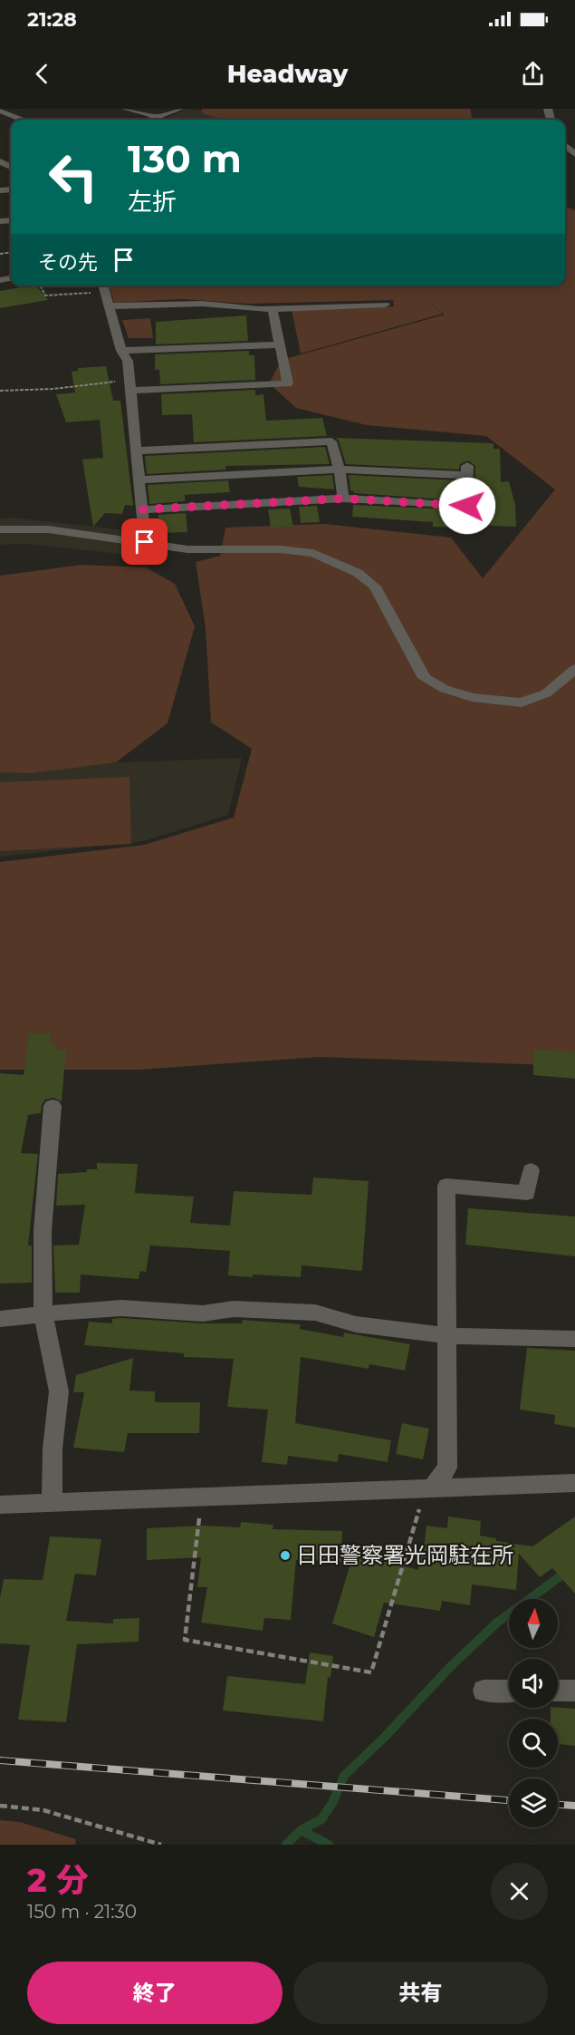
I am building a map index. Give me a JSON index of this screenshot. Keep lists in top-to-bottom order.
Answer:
{
  "places": ["日田警察署光岡駐在所"],
  "north": "top",
  "page": {
    "status": "21:28",
    "header": "Headway",
    "turn": ["130 m", "左折"],
    "then": "その先",
    "heading": ["2 分", "150 m · 21:30"],
    "buttons": ["終了", "共有"]
  }
}
